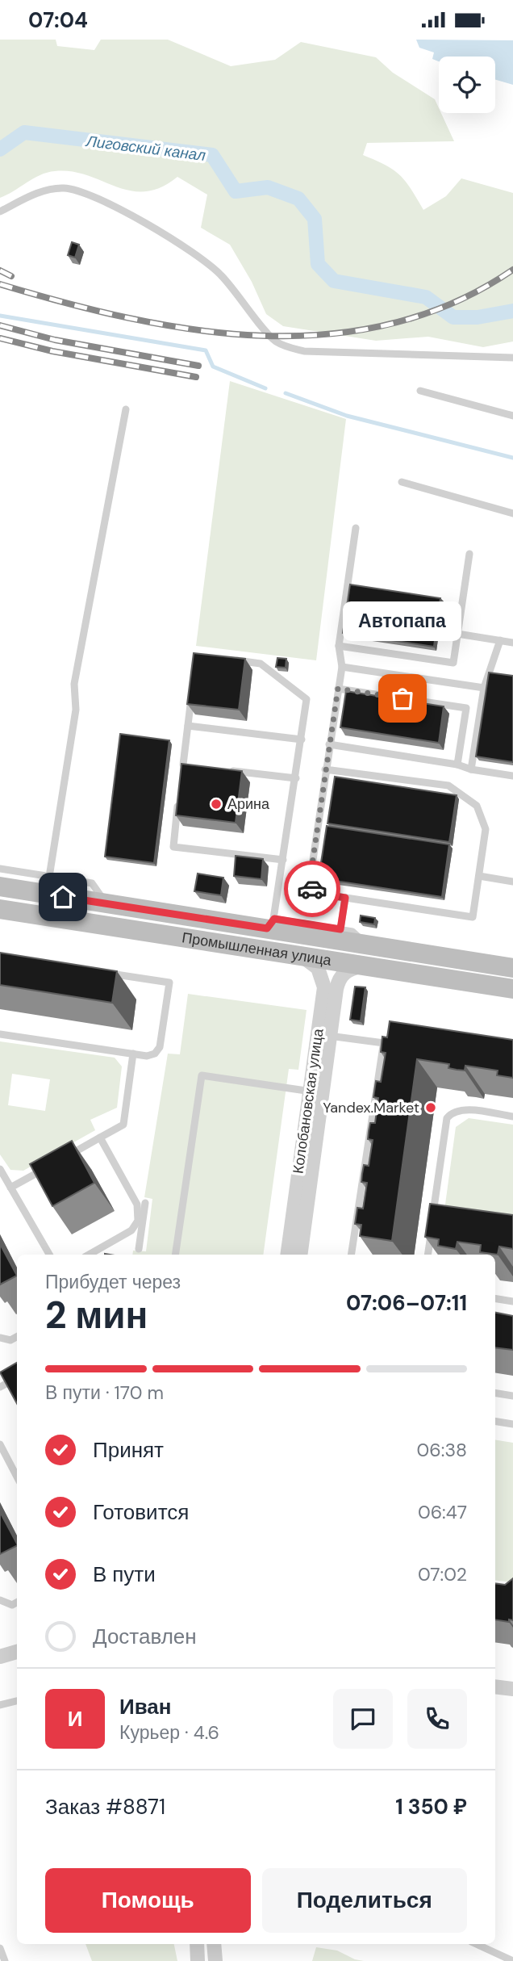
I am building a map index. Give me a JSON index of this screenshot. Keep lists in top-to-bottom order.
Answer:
{
  "streets": {
    "street": ["Промышленная улица", "Колобановская улица"]
  },
  "crossings": [
    ["Промышленная улица", "Колобановская улица"]
  ],
  "water": ["Лиговский канал"],
  "places": ["Автопапа", "Арина", "Yandex.Market"],
  "page": {
    "status": "07:04",
    "bubble": "Автопапа",
    "heading": ["2 мин", "Прибудет через", "07:06–07:11"],
    "panel": [
      "Иван",
      "Курьер · 4.6",
      "Заказ #8871",
      "1 350 ₽"
    ],
    "bar": "В пути · 170 m",
    "list": [
      ["Принят", "06:38"],
      ["Готовится", "06:47"],
      ["В пути", "07:02"],
      "Доставлен"
    ],
    "round": "И",
    "buttons": ["Помощь", "Поделиться"]
  }
}
